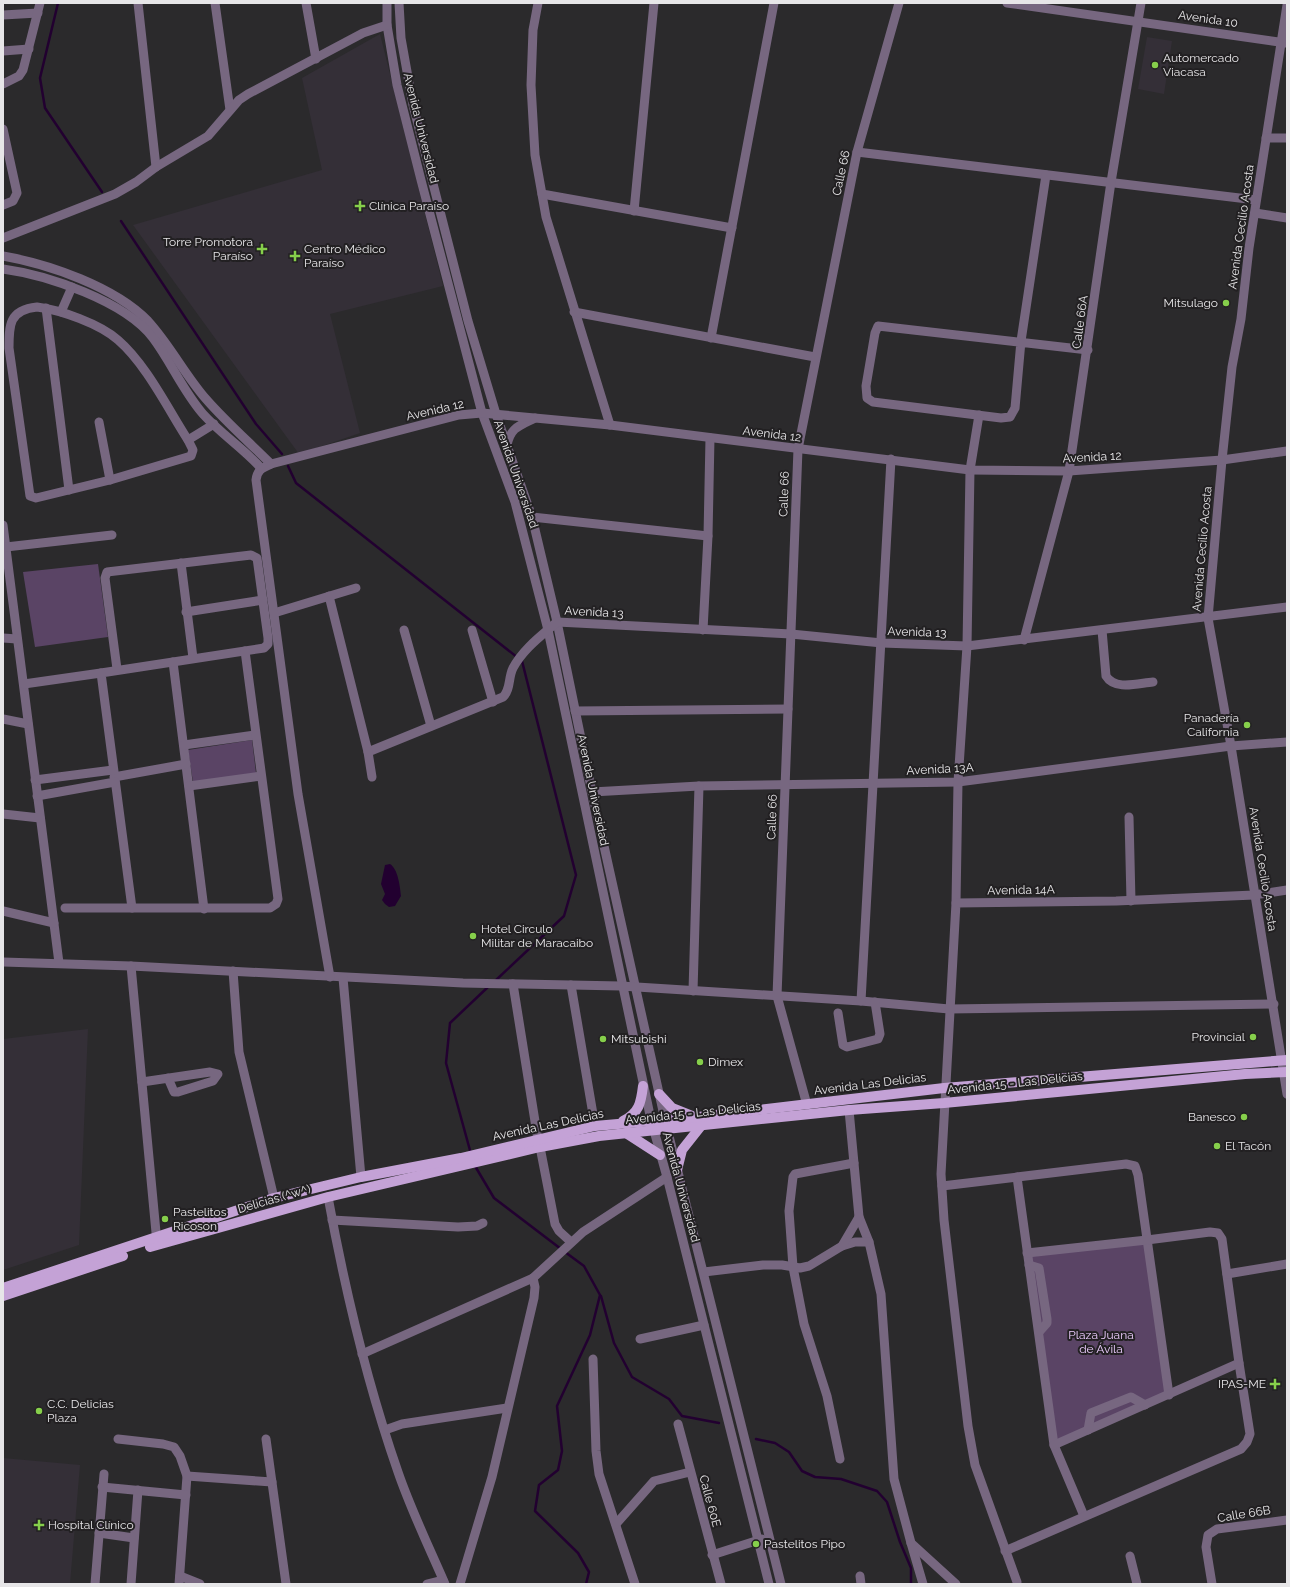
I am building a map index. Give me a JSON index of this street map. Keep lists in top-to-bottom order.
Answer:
{
  "streets": {
    "main road": ["Avenida 15 - Las Delicias", "Avenida Las Delicias", "Delicias (^w^)"],
    "street": [
      "Avenida 10",
      "Avenida Universidad",
      "Calle 66",
      "Avenida Cecilio Acosta",
      "Calle 66A",
      "Avenida 12",
      "Avenida 13",
      "Avenida 13A",
      "Avenida 14A",
      "Calle 60E",
      "Calle 66B"
    ]
  },
  "crossings": [
    ["Avenida 10", "Avenida Cecilio Acosta"],
    ["Avenida 10", "Calle 66A"],
    ["Avenida Universidad", "Avenida 12"],
    ["Avenida Universidad", "Avenida 13"],
    ["Avenida Universidad", "Avenida 13A"],
    ["Avenida Universidad", "Avenida 15 - Las Delicias"],
    ["Avenida Universidad", "Avenida Las Delicias"],
    ["Calle 66", "Avenida 12"],
    ["Calle 66", "Avenida 13"],
    ["Calle 66", "Avenida 13A"],
    ["Calle 66", "Avenida Las Delicias"],
    ["Avenida Cecilio Acosta", "Avenida 12"],
    ["Avenida Cecilio Acosta", "Avenida 13"],
    ["Avenida Cecilio Acosta", "Avenida 13A"],
    ["Avenida Cecilio Acosta", "Avenida 14A"],
    ["Avenida Cecilio Acosta", "Avenida 15 - Las Delicias"],
    ["Avenida Cecilio Acosta", "Avenida Las Delicias"],
    ["Calle 66A", "Avenida 12"],
    ["Calle 66A", "Avenida 13"],
    ["Avenida 15 - Las Delicias", "Avenida Las Delicias"],
    ["Avenida Las Delicias", "Delicias (^w^)"]
  ],
  "parks": ["Plaza Juana de Ávila"],
  "places": {
    "other": [
      "Automercado Viacasa",
      "Mitsulago",
      "Panadería California",
      "Hotel Circulo Militar de Maracaibo",
      "Provincial",
      "Mitsubishi",
      "Dimex",
      "Banesco",
      "El Tacón",
      "Pastelitos Ricoson",
      "C.C. Delicias Plaza",
      "Pastelitos Pipo"
    ],
    "health": [
      "Clínica Paraíso",
      "Torre Promotora Paraíso",
      "Centro Médico Paraíso",
      "IPAS-ME",
      "Hospital Clínico"
    ]
  }
}
